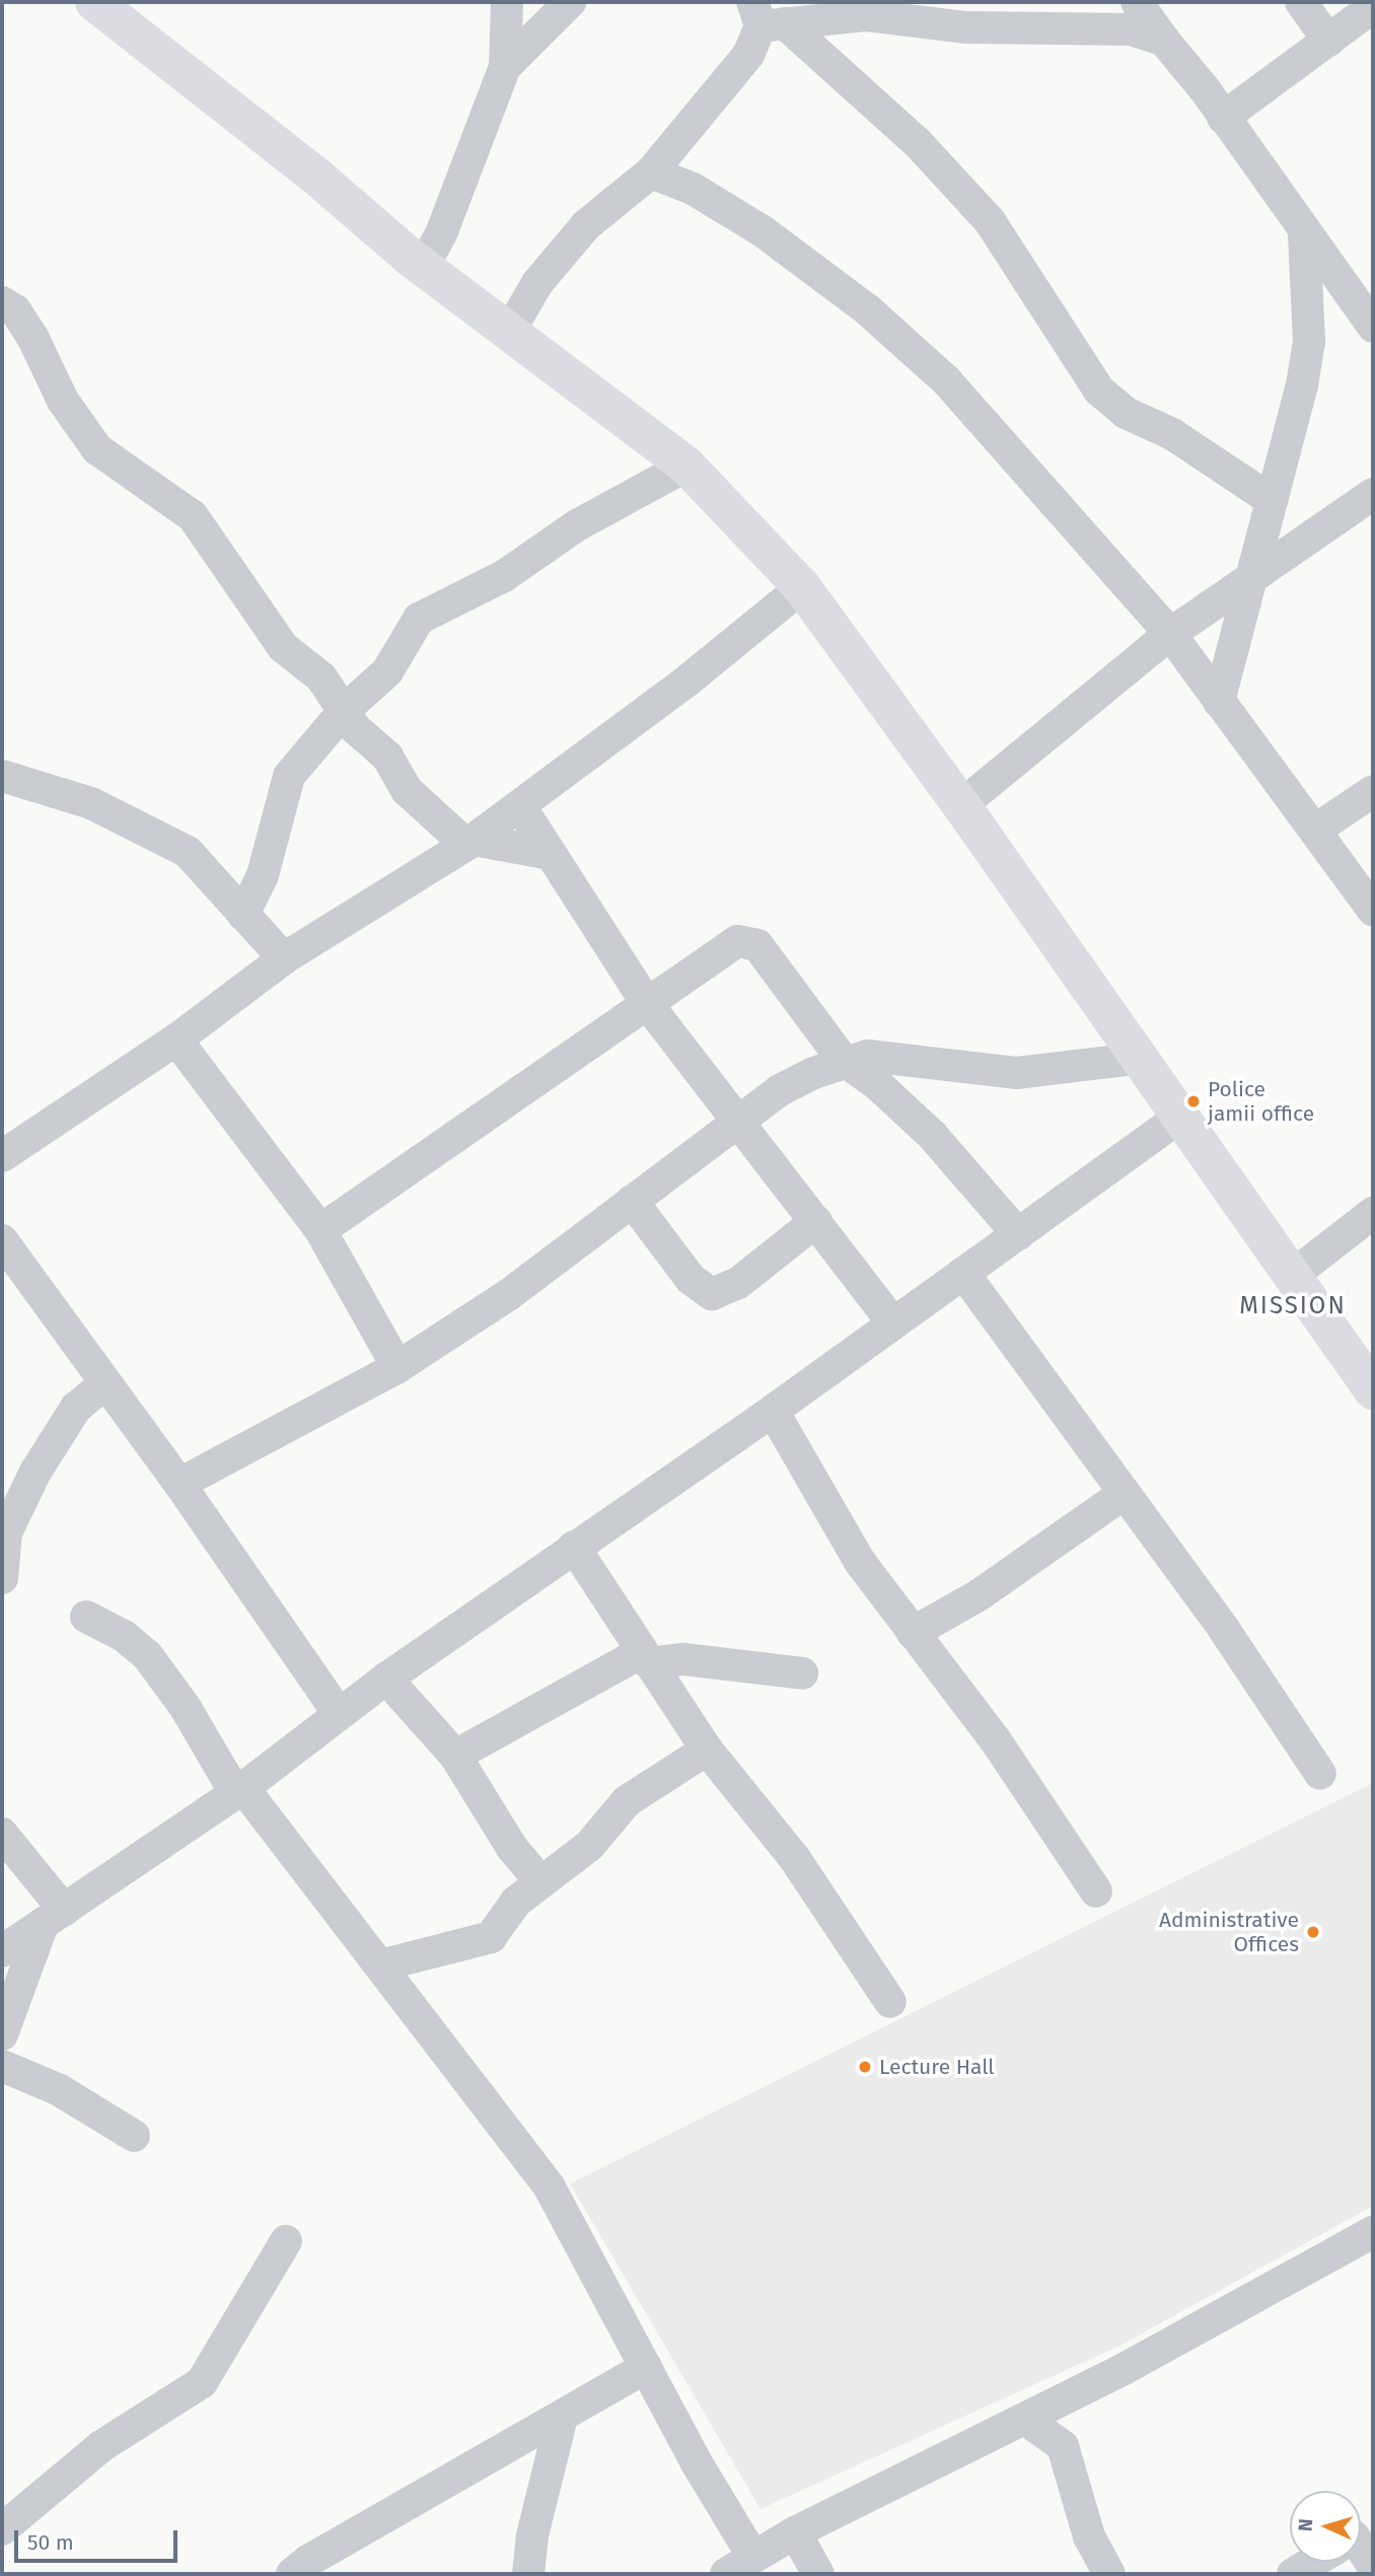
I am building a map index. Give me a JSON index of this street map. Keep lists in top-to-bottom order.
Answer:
{
  "districts": ["MISSION"],
  "places": ["Police jamii office", "Administrative Offices", "Lecture Hall"],
  "scale_bar": "50 m",
  "north": "left"
}
